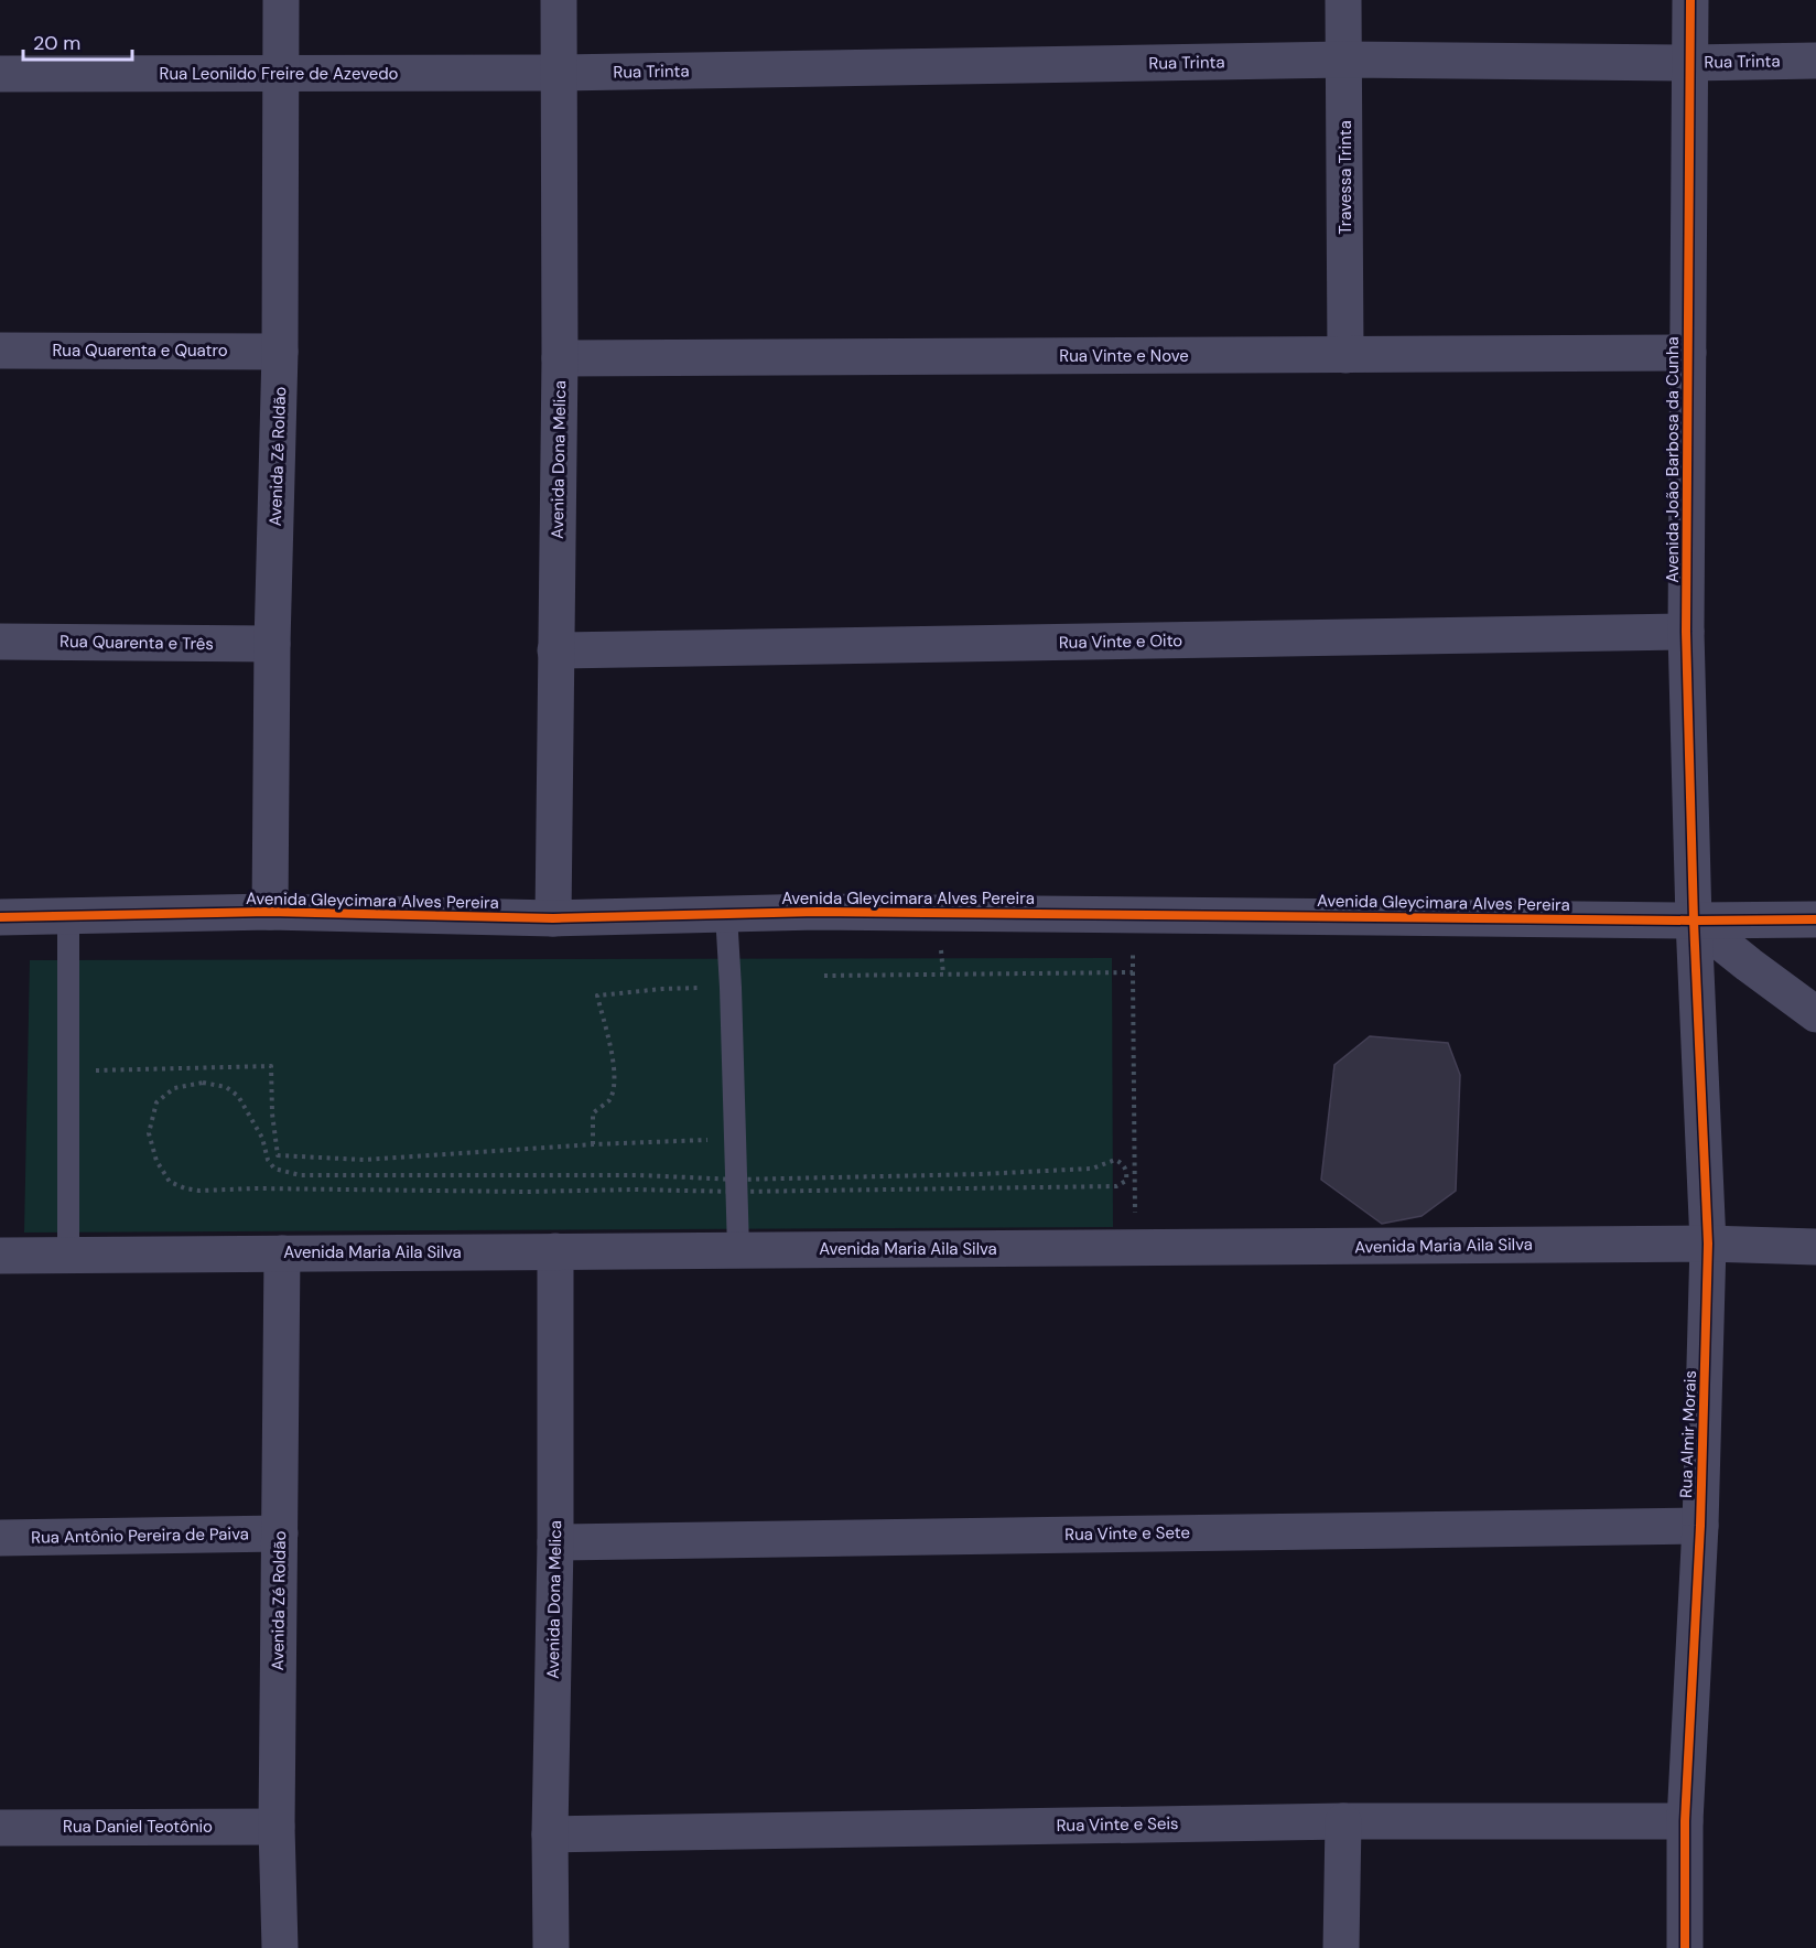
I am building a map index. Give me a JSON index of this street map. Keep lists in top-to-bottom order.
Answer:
{
  "streets": {
    "street": [
      "Rua Trinta",
      "Rua Leonildo Freire de Azevedo",
      "Travessa Trinta",
      "Rua Quarenta e Quatro",
      "Rua Vinte e Nove",
      "Avenida Zé Roldão",
      "Avenida Dona Melica",
      "Avenida João Barbosa da Cunha",
      "Rua Vinte e Oito",
      "Rua Quarenta e Três",
      "Avenida Gleycimara Alves Pereira",
      "Avenida Maria Aila Silva",
      "Rua Almir Morais",
      "Rua Vinte e Sete",
      "Rua Antônio Pereira de Paiva",
      "Rua Vinte e Seis",
      "Rua Daniel Teotônio"
    ]
  },
  "crossings": [
    ["Rua Trinta", "Rua Leonildo Freire de Azevedo"],
    ["Rua Trinta", "Travessa Trinta"],
    ["Rua Trinta", "Avenida Dona Melica"],
    ["Rua Trinta", "Avenida João Barbosa da Cunha"],
    ["Rua Leonildo Freire de Azevedo", "Avenida Zé Roldão"],
    ["Rua Leonildo Freire de Azevedo", "Avenida Dona Melica"],
    ["Travessa Trinta", "Rua Vinte e Nove"],
    ["Rua Quarenta e Quatro", "Avenida Zé Roldão"],
    ["Rua Vinte e Nove", "Avenida Dona Melica"],
    ["Rua Vinte e Nove", "Avenida João Barbosa da Cunha"],
    ["Avenida Zé Roldão", "Rua Quarenta e Três"],
    ["Avenida Zé Roldão", "Avenida Gleycimara Alves Pereira"],
    ["Avenida Zé Roldão", "Avenida Maria Aila Silva"],
    ["Avenida Zé Roldão", "Rua Antônio Pereira de Paiva"],
    ["Avenida Zé Roldão", "Rua Daniel Teotônio"],
    ["Avenida Dona Melica", "Rua Vinte e Oito"],
    ["Avenida Dona Melica", "Avenida Gleycimara Alves Pereira"],
    ["Avenida Dona Melica", "Avenida Maria Aila Silva"],
    ["Avenida Dona Melica", "Rua Vinte e Sete"],
    ["Avenida Dona Melica", "Rua Vinte e Seis"],
    ["Avenida João Barbosa da Cunha", "Rua Vinte e Oito"],
    ["Avenida João Barbosa da Cunha", "Avenida Gleycimara Alves Pereira"],
    ["Avenida João Barbosa da Cunha", "Rua Almir Morais"],
    ["Avenida Gleycimara Alves Pereira", "Rua Almir Morais"],
    ["Avenida Maria Aila Silva", "Rua Almir Morais"],
    ["Rua Almir Morais", "Rua Vinte e Sete"],
    ["Rua Almir Morais", "Rua Vinte e Seis"]
  ],
  "scale_bar": "20 m"
}
